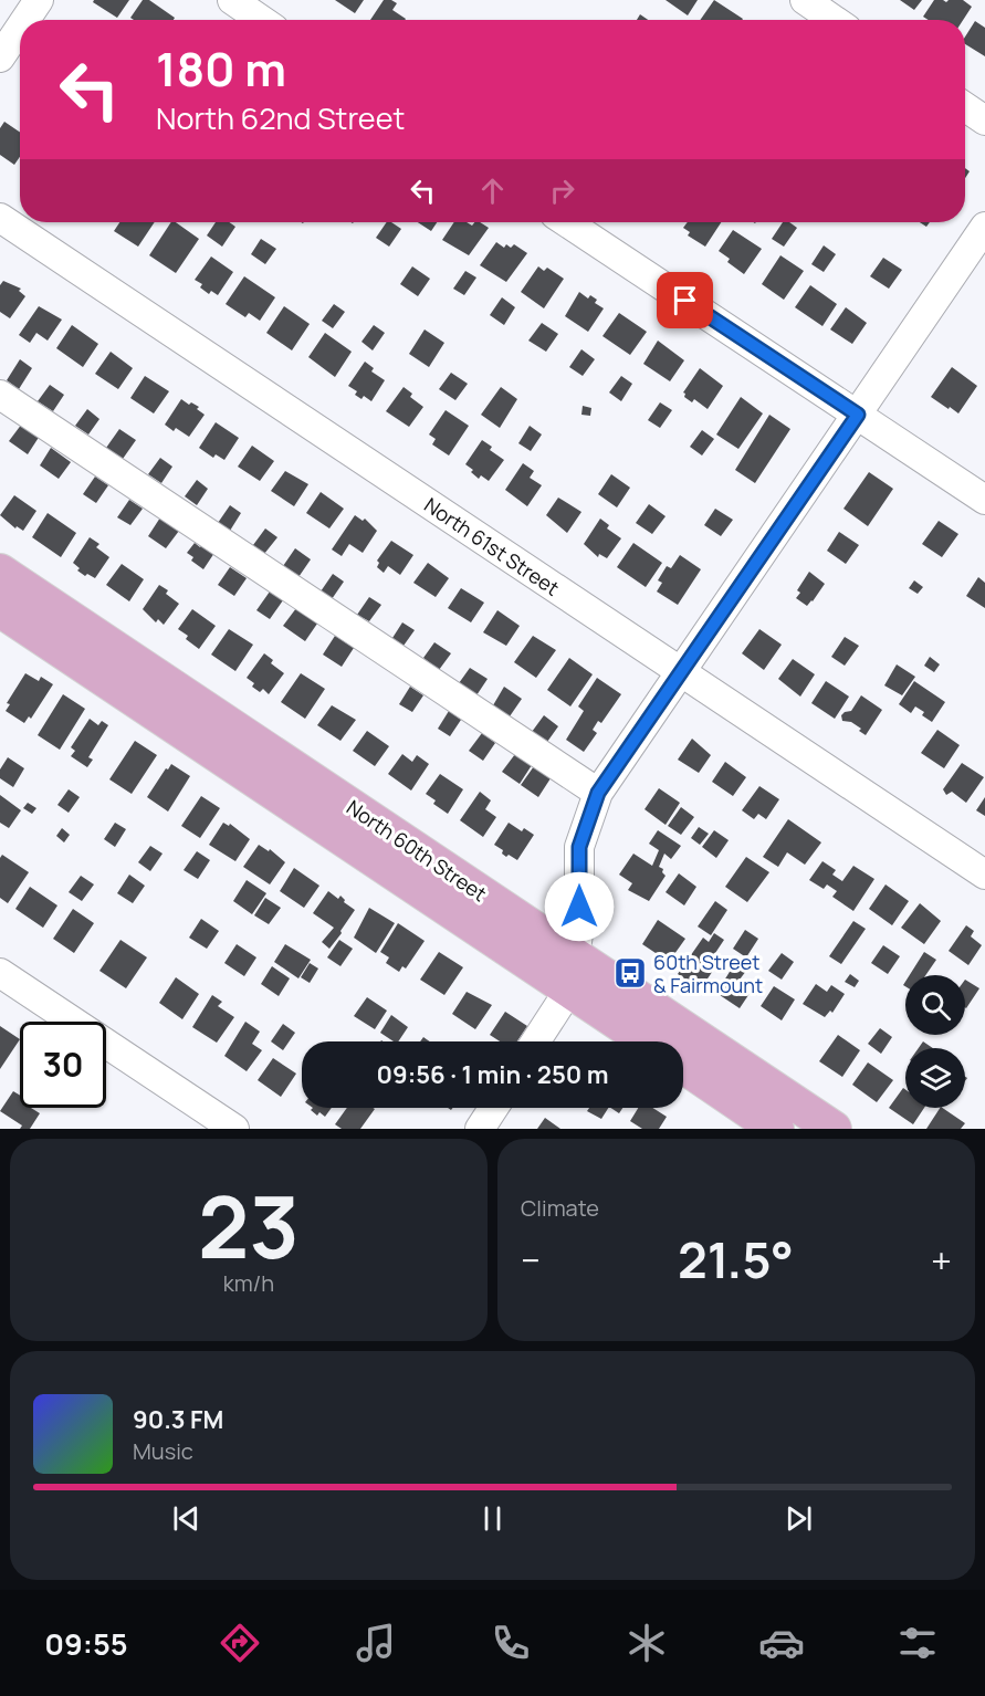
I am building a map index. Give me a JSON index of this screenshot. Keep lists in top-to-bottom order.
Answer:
{
  "streets": {
    "main road": ["North 60th Street"],
    "street": ["North 61st Street"]
  },
  "places": {
    "bus stop": ["60th Street & Fairmount"]
  },
  "page": {
    "turn": ["180 m", "North 62nd Street"],
    "limit": "30",
    "trip": "09:56 · 1 min · 250 m",
    "tile": [
      ["23", "km/h"],
      "Climate"
    ],
    "heat": ["−", "21.5°", "+"],
    "song": ["90.3 FM", "Music"],
    "tabs": "09:55"
  }
}
